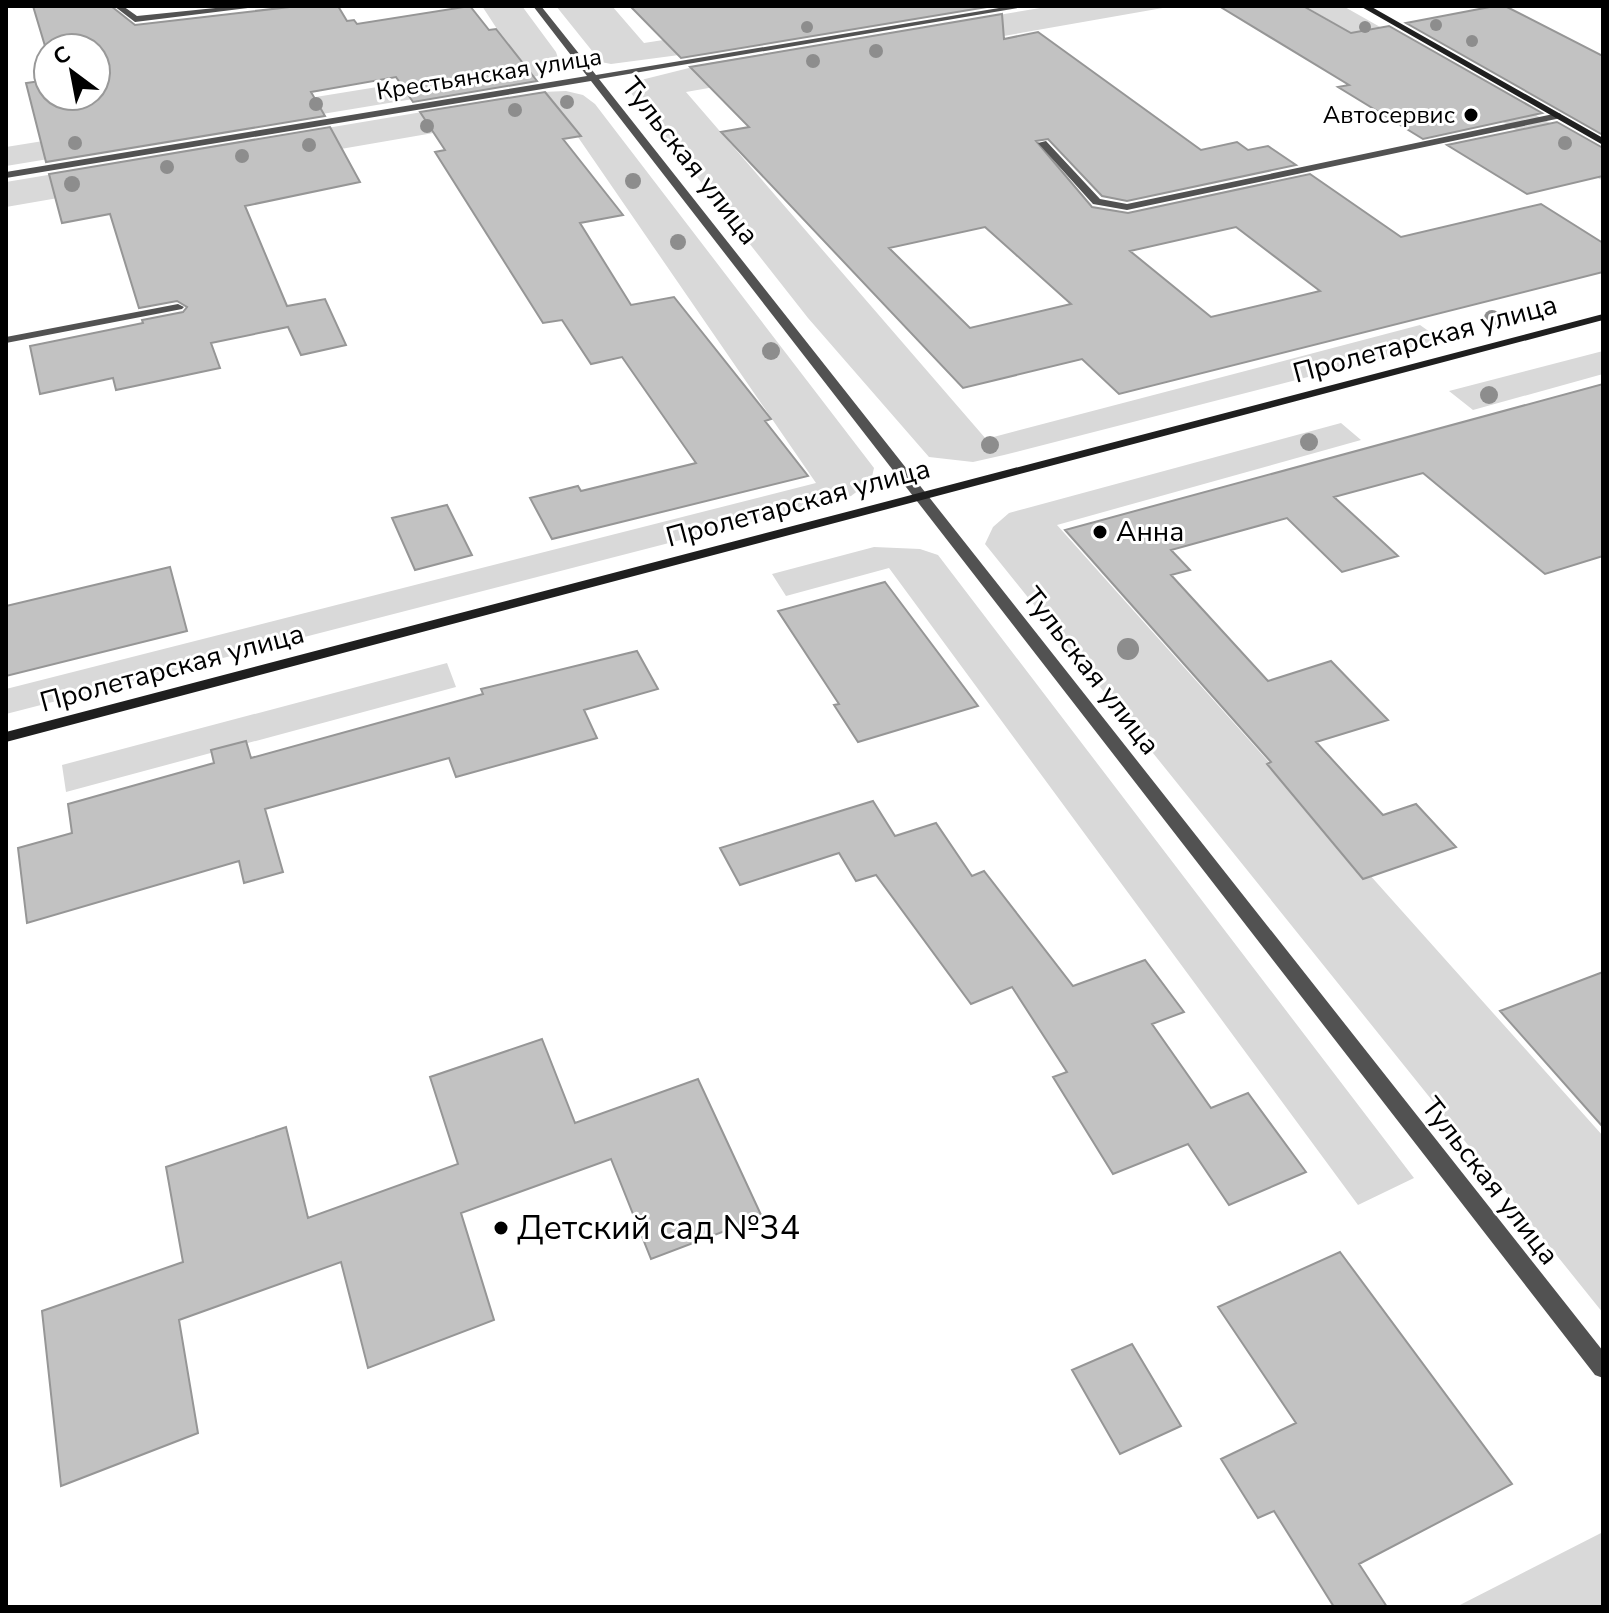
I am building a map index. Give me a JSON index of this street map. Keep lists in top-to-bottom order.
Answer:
{
  "streets": {
    "street": ["Крестьянская улица", "Тульская улица", "Пролетарская улица"]
  },
  "crossings": [
    ["Крестьянская улица", "Тульская улица"],
    ["Тульская улица", "Пролетарская улица"]
  ],
  "places": ["Автосервис", "Анна", "Детский сад №34"],
  "north": "top left"
}
